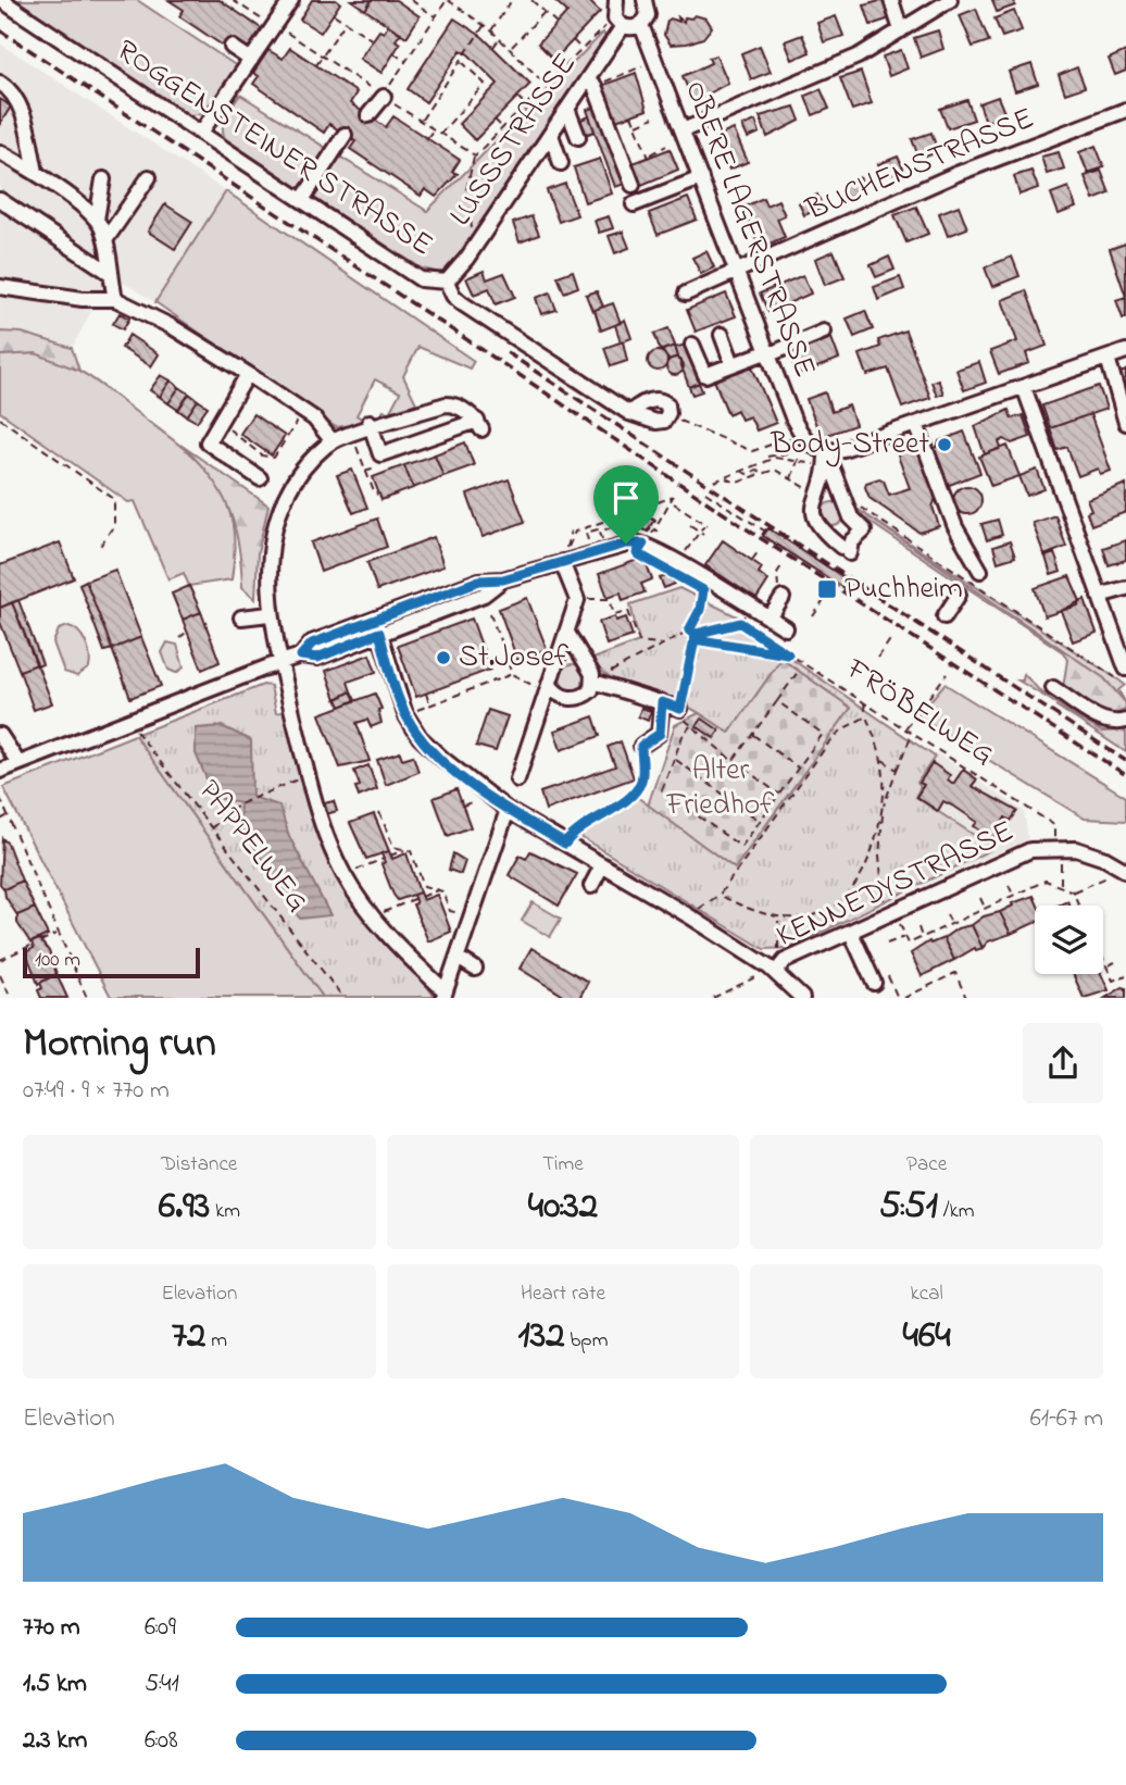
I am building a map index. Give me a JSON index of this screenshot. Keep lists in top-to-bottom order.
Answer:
{
  "streets": {
    "street": [
      "LUSSSTRASSE",
      "ROGGENSTEINER STRASSE",
      "BUCHENSTRASSE",
      "OBERE LAGERSTRASSE",
      "KENNEDYSTRASSE"
    ],
    "path": ["FRÖBELWEG", "PAPPELWEG"]
  },
  "crossings": [
    ["LUSSSTRASSE", "ROGGENSTEINER STRASSE"],
    ["BUCHENSTRASSE", "OBERE LAGERSTRASSE"],
    ["FRÖBELWEG", "KENNEDYSTRASSE"]
  ],
  "parks": ["Alter Friedhof"],
  "places": {
    "other": ["Body-Street", "St.Josef"],
    "transit": ["Puchheim"]
  },
  "scale_bar": "100 m",
  "page": {
    "scale": "100 m",
    "heading": ["Morning run", "07:49 · 9 × 770 m"],
    "stats": [
      ["Distance", "6.93 km"],
      ["Time", "40:32"],
      ["Pace", "5:51 /km"],
      ["Elevation", "72 m"],
      ["Heart rate", "132 bpm"],
      ["kcal", "464"]
    ],
    "chart": ["Elevation", "61–67 m"],
    "list": [
      {
        "name": "770 m",
        "note": "6:09"
      },
      {
        "name": "1.5 km",
        "note": "5:41"
      },
      {
        "name": "2.3 km",
        "note": "6:08"
      }
    ]
  }
}
